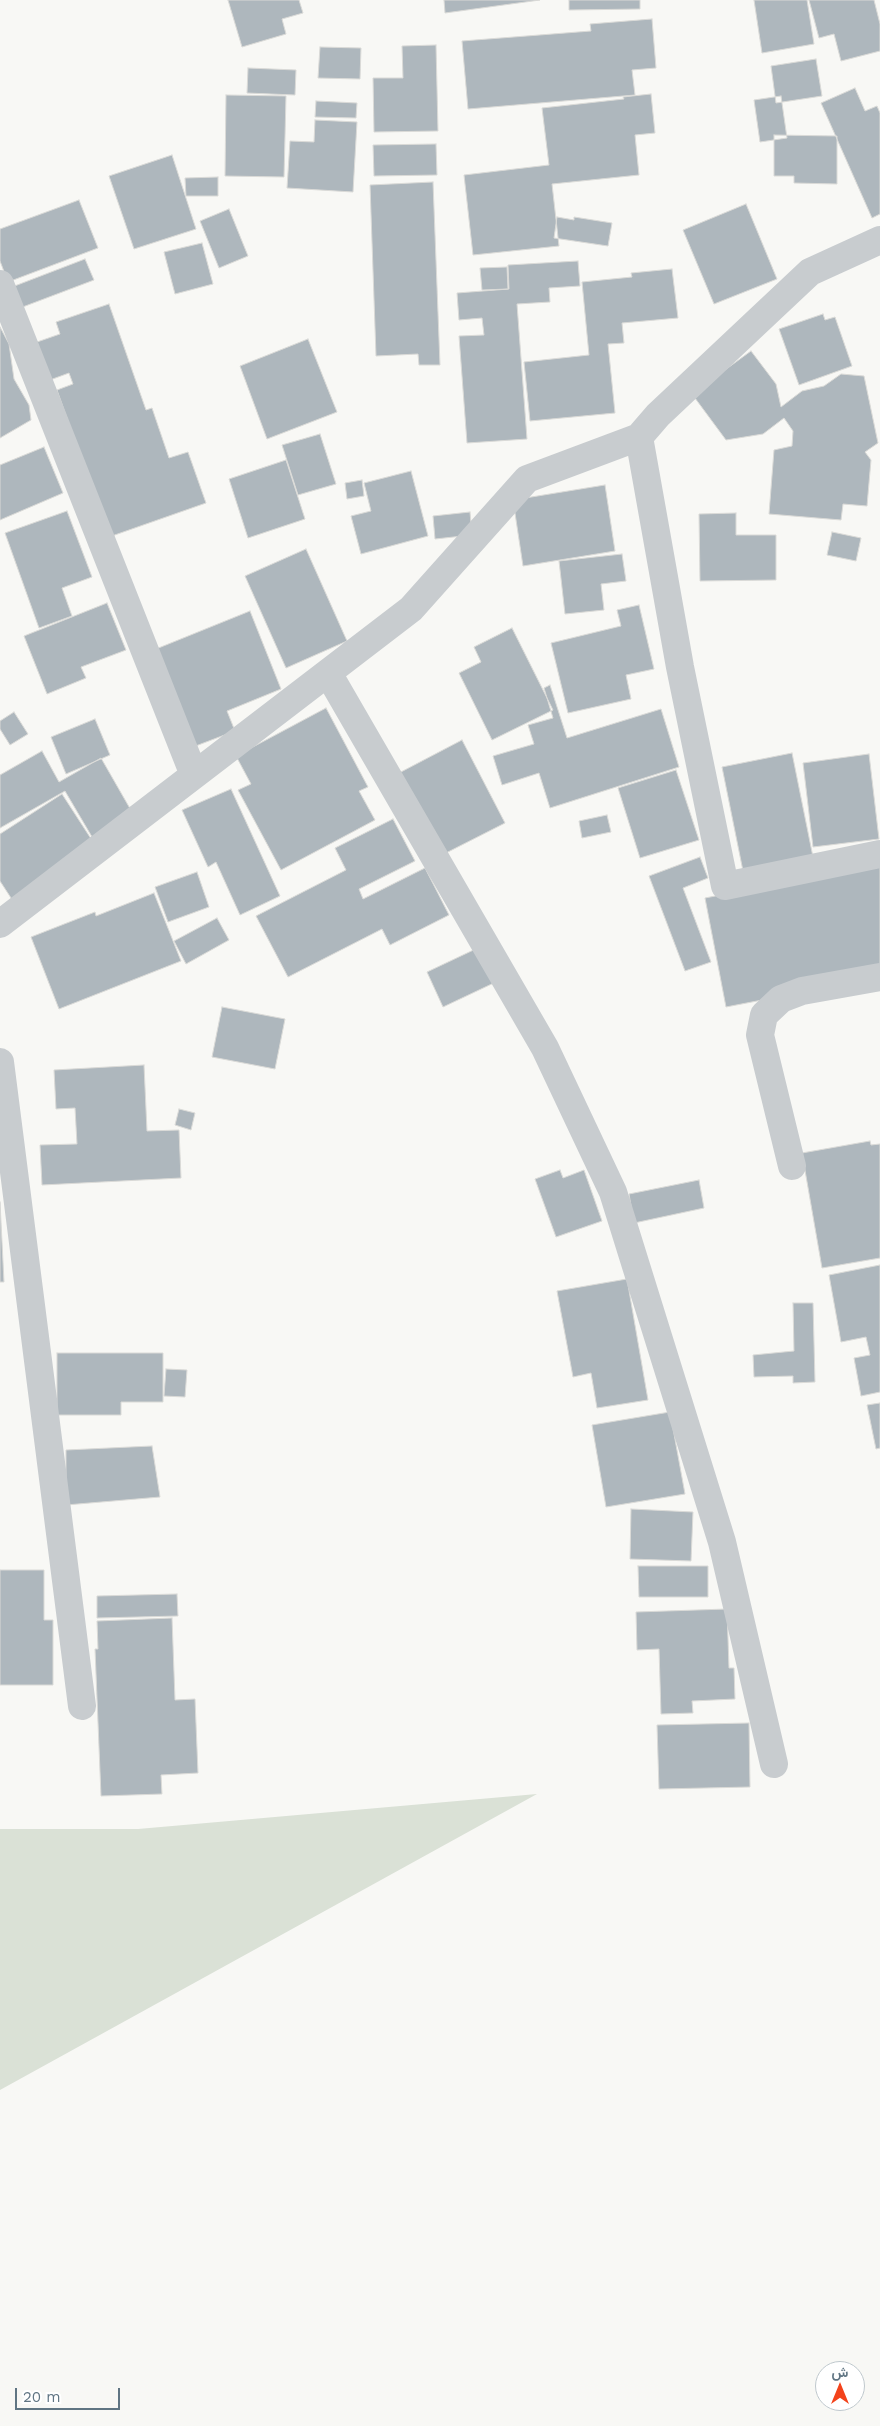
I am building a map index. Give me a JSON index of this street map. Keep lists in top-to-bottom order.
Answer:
{
  "scale_bar": "20 m",
  "north": "top"
}
